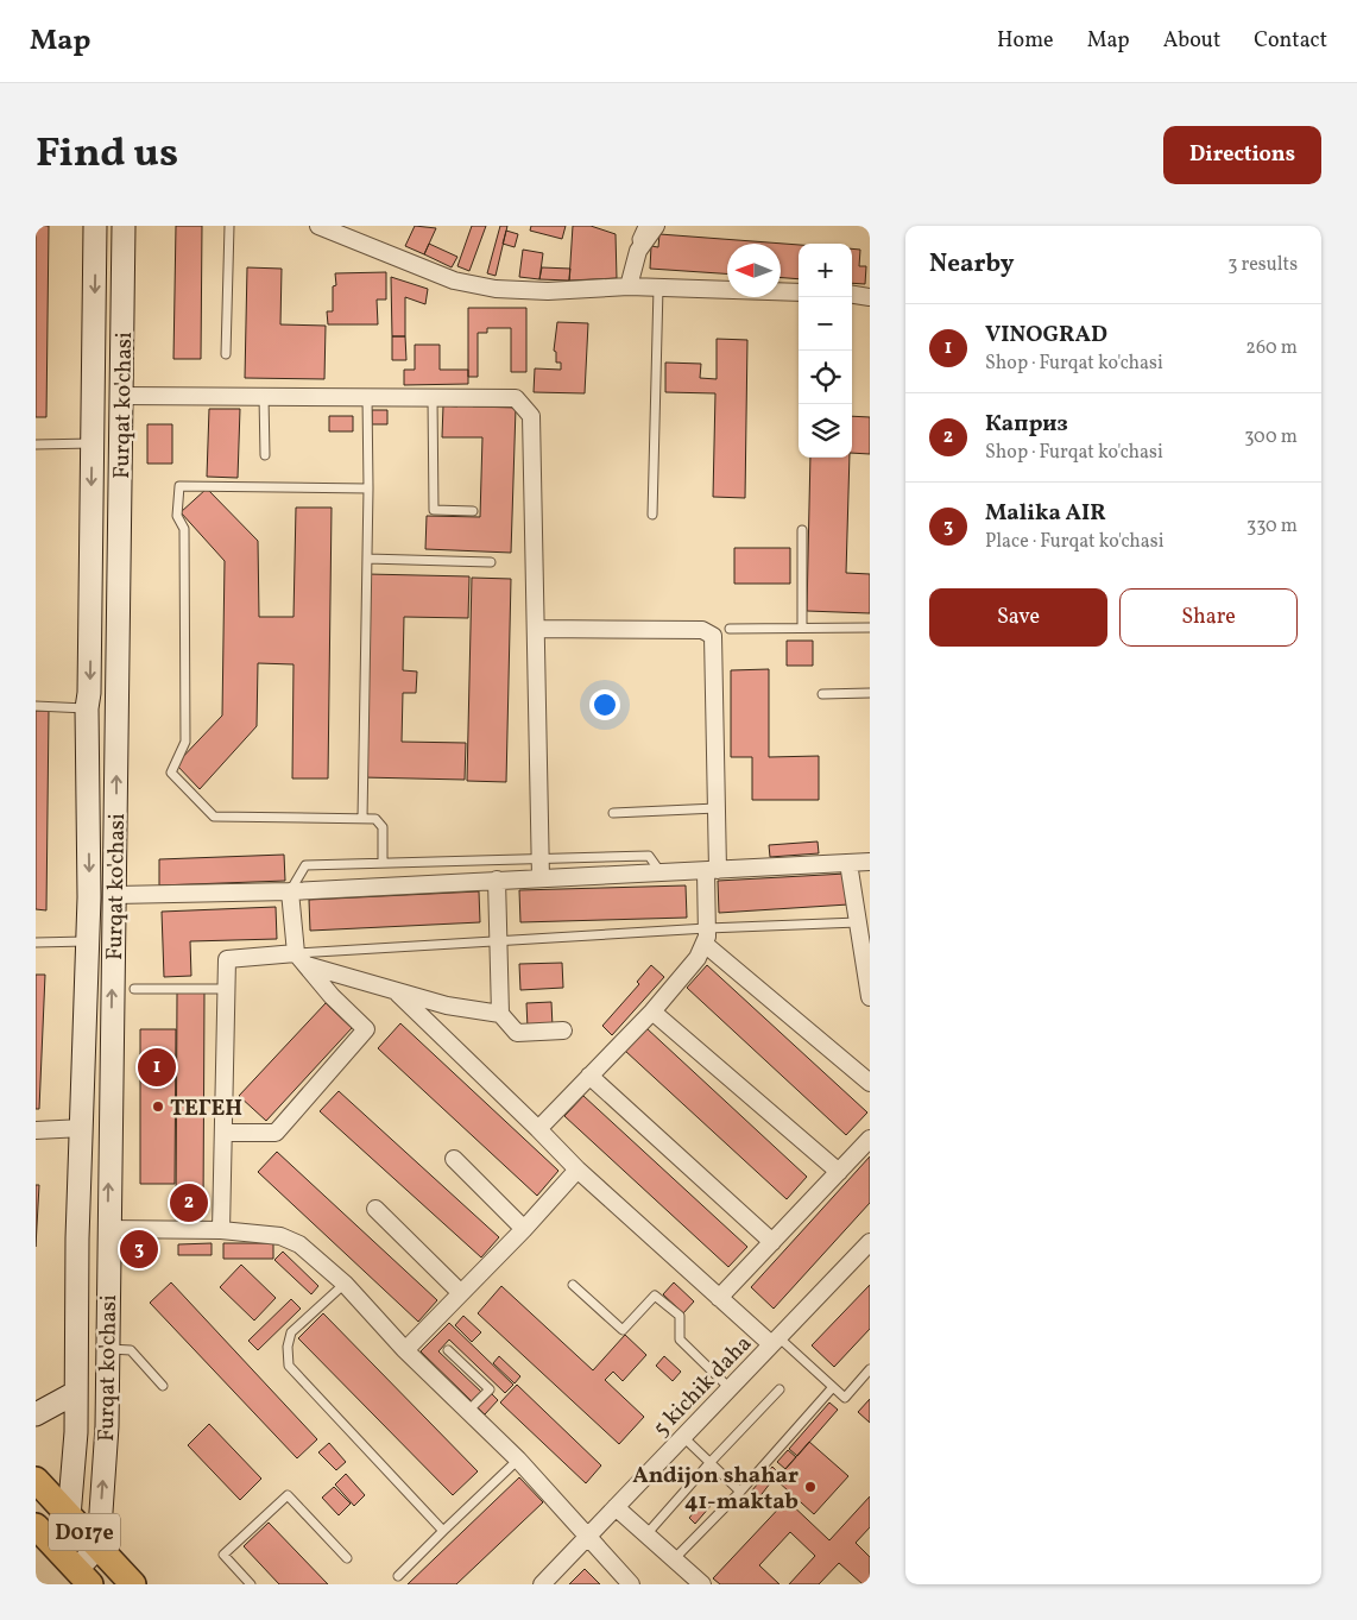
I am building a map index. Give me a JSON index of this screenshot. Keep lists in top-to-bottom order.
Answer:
{
  "streets": {
    "main road": ["Furqat ko'chasi", "D017e"],
    "street": ["5 kichik daha"]
  },
  "crossings": [
    ["Furqat ko'chasi", "D017e"]
  ],
  "places": ["ТЕГЕН", "Andijon shahar 41-maktab"],
  "north": "left",
  "page": {
    "header": "Map",
    "nav": [
      "Home",
      "Map",
      "About",
      "Contact"
    ],
    "title": "Find us",
    "buttons": [
      "Directions",
      ["Save", "Share"]
    ],
    "heading": ["Nearby", "3 results"],
    "map_buttons": ["+", "−"],
    "list": [
      {
        "mark": "1",
        "name": "VINOGRAD",
        "note": "Shop · Furqat ko'chasi",
        "value": "260 m"
      },
      {
        "mark": "2",
        "name": "Каприз",
        "note": "Shop · Furqat ko'chasi",
        "value": "300 m"
      },
      {
        "mark": "3",
        "name": "Malika AIR",
        "note": "Place · Furqat ko'chasi",
        "value": "330 m"
      }
    ],
    "pins": ["1", "2", "3"]
  }
}
